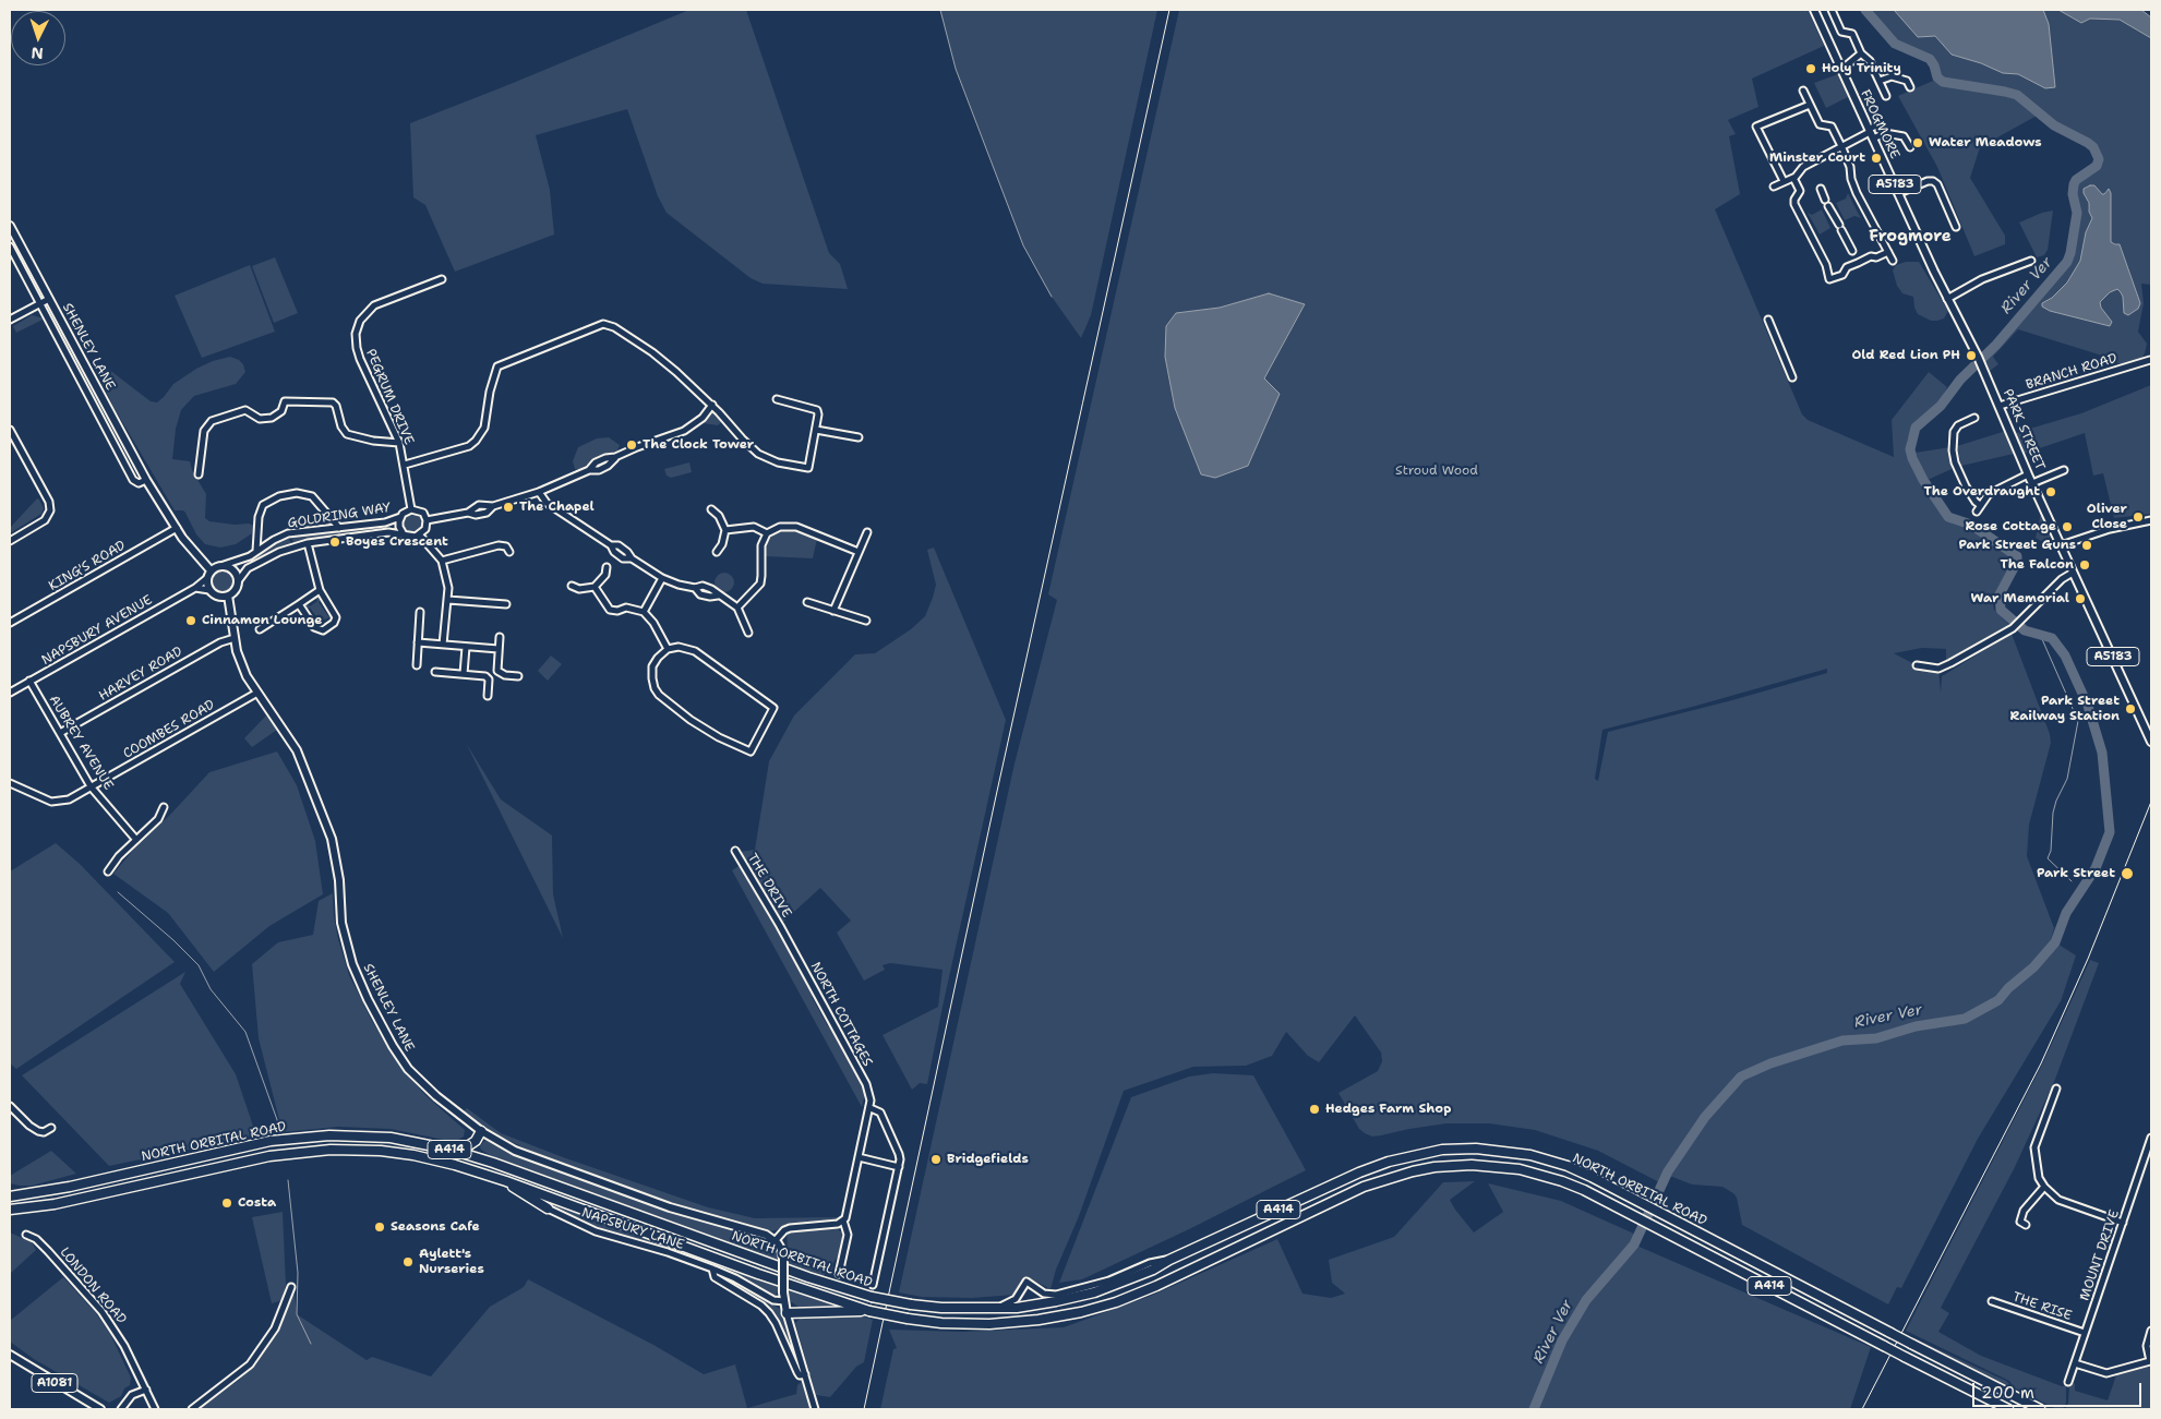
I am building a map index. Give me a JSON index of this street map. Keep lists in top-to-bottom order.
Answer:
{
  "streets": {
    "highway": ["NORTH ORBITAL ROAD", "A414"],
    "main road": [
      "FROGMORE",
      "A5183",
      "SHENLEY LANE",
      "PARK STREET",
      "A1081"
    ],
    "street": [
      "BRANCH ROAD",
      "PEGRUM DRIVE",
      "GOLDRING WAY",
      "KING'S ROAD",
      "NAPSBURY AVENUE",
      "HARVEY ROAD",
      "COOMBES ROAD",
      "AUBREY AVENUE",
      "THE DRIVE",
      "NORTH COTTAGES",
      "NAPSBURY LANE",
      "MOUNT DRIVE",
      "LONDON ROAD",
      "THE RISE"
    ]
  },
  "crossings": [
    ["FROGMORE", "PARK STREET"],
    ["SHENLEY LANE", "GOLDRING WAY"],
    ["SHENLEY LANE", "KING'S ROAD"],
    ["SHENLEY LANE", "NAPSBURY AVENUE"],
    ["SHENLEY LANE", "HARVEY ROAD"],
    ["SHENLEY LANE", "COOMBES ROAD"],
    ["BRANCH ROAD", "PARK STREET"],
    ["PEGRUM DRIVE", "GOLDRING WAY"],
    ["GOLDRING WAY", "NAPSBURY AVENUE"],
    ["NAPSBURY AVENUE", "AUBREY AVENUE"],
    ["HARVEY ROAD", "AUBREY AVENUE"],
    ["COOMBES ROAD", "AUBREY AVENUE"],
    ["THE DRIVE", "NORTH COTTAGES"],
    ["MOUNT DRIVE", "THE RISE"]
  ],
  "districts": ["Frogmore"],
  "water": ["River Ver"],
  "parks": ["Stroud Wood"],
  "places": [
    "Holy Trinity",
    "Water Meadows",
    "Minster Court",
    "Old Red Lion PH",
    "The Clock Tower",
    "The Overdraught",
    "The Chapel",
    "Oliver Close",
    "Rose Cottage",
    "Boyes Crescent",
    "Park Street Guns",
    "The Falcon",
    "War Memorial",
    "Cinnamon Lounge",
    "Park Street Railway Station",
    "Park Street",
    "Hedges Farm Shop",
    "Bridgefields",
    "Costa",
    "Seasons Cafe",
    "Aylett's Nurseries"
  ],
  "scale_bar": "200 m",
  "north": "bottom"
}
